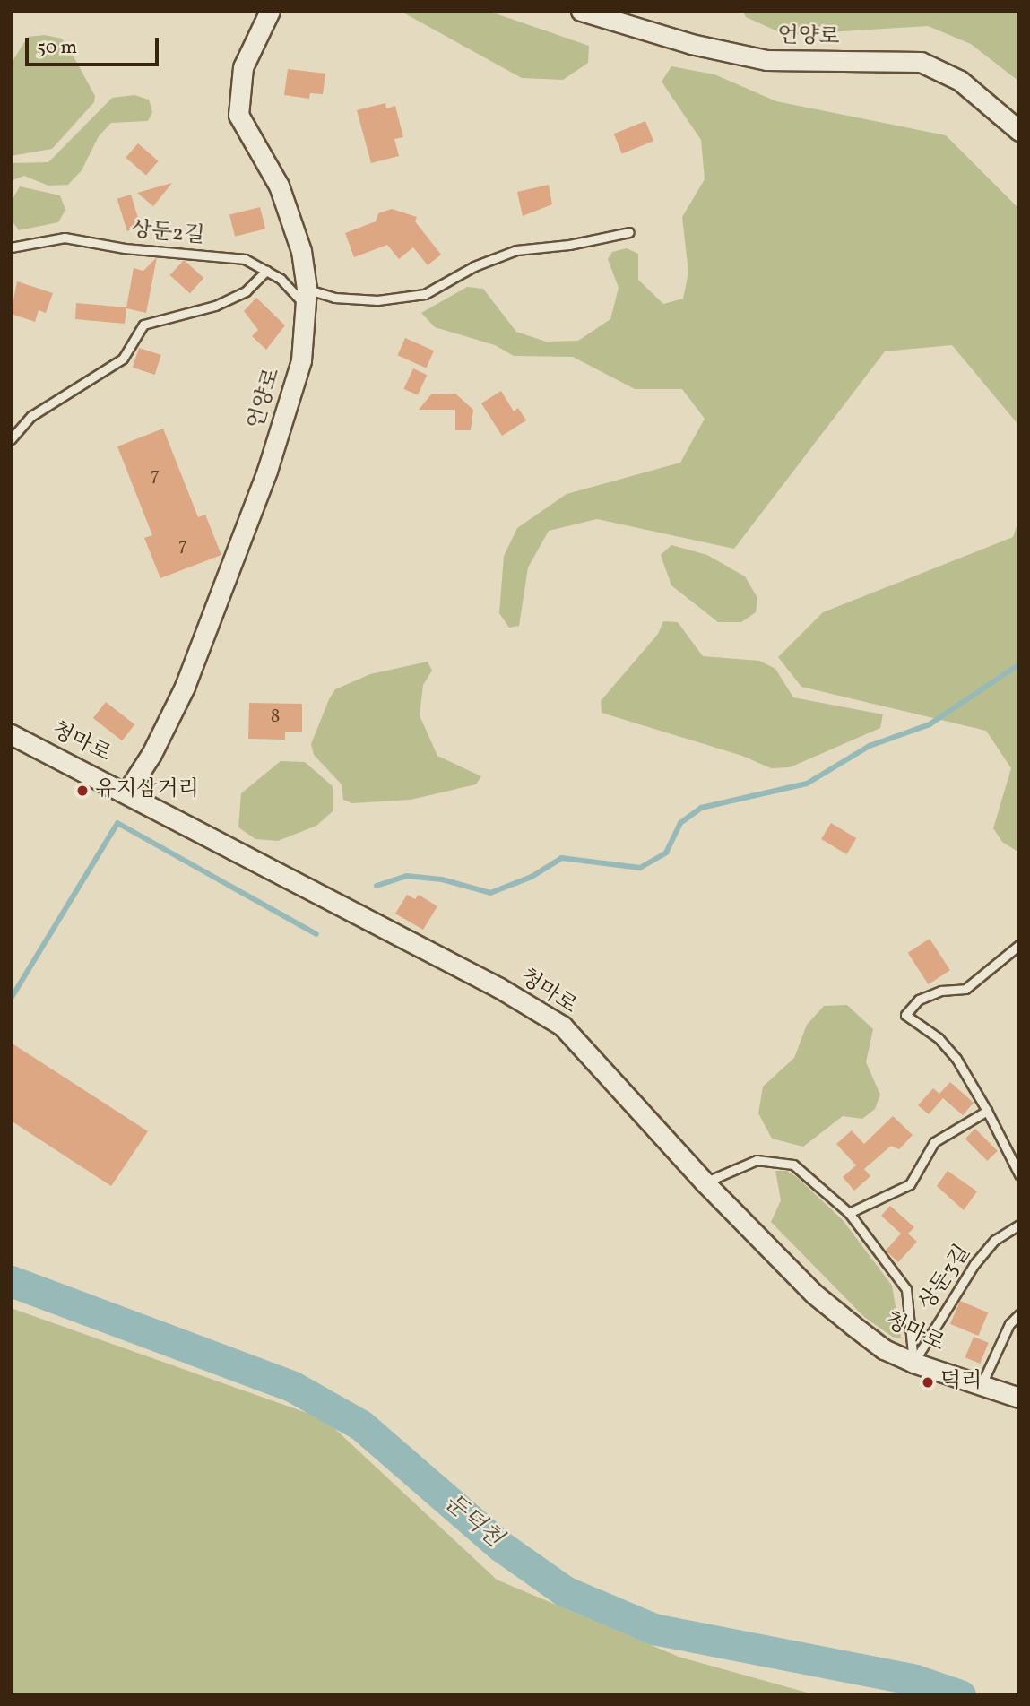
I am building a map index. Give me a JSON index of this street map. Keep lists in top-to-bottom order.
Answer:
{
  "streets": {
    "street": ["언양로", "청마로"],
    "lane": ["상둔2길", "상둔3길"]
  },
  "crossings": [
    ["언양로", "상둔2길"],
    ["언양로", "청마로"],
    ["청마로", "상둔3길"]
  ],
  "water": ["둔덕천"],
  "places": ["유지삼거리", "덕리"],
  "house_numbers": ["7", "7", "8"],
  "scale_bar": "50 m"
}
